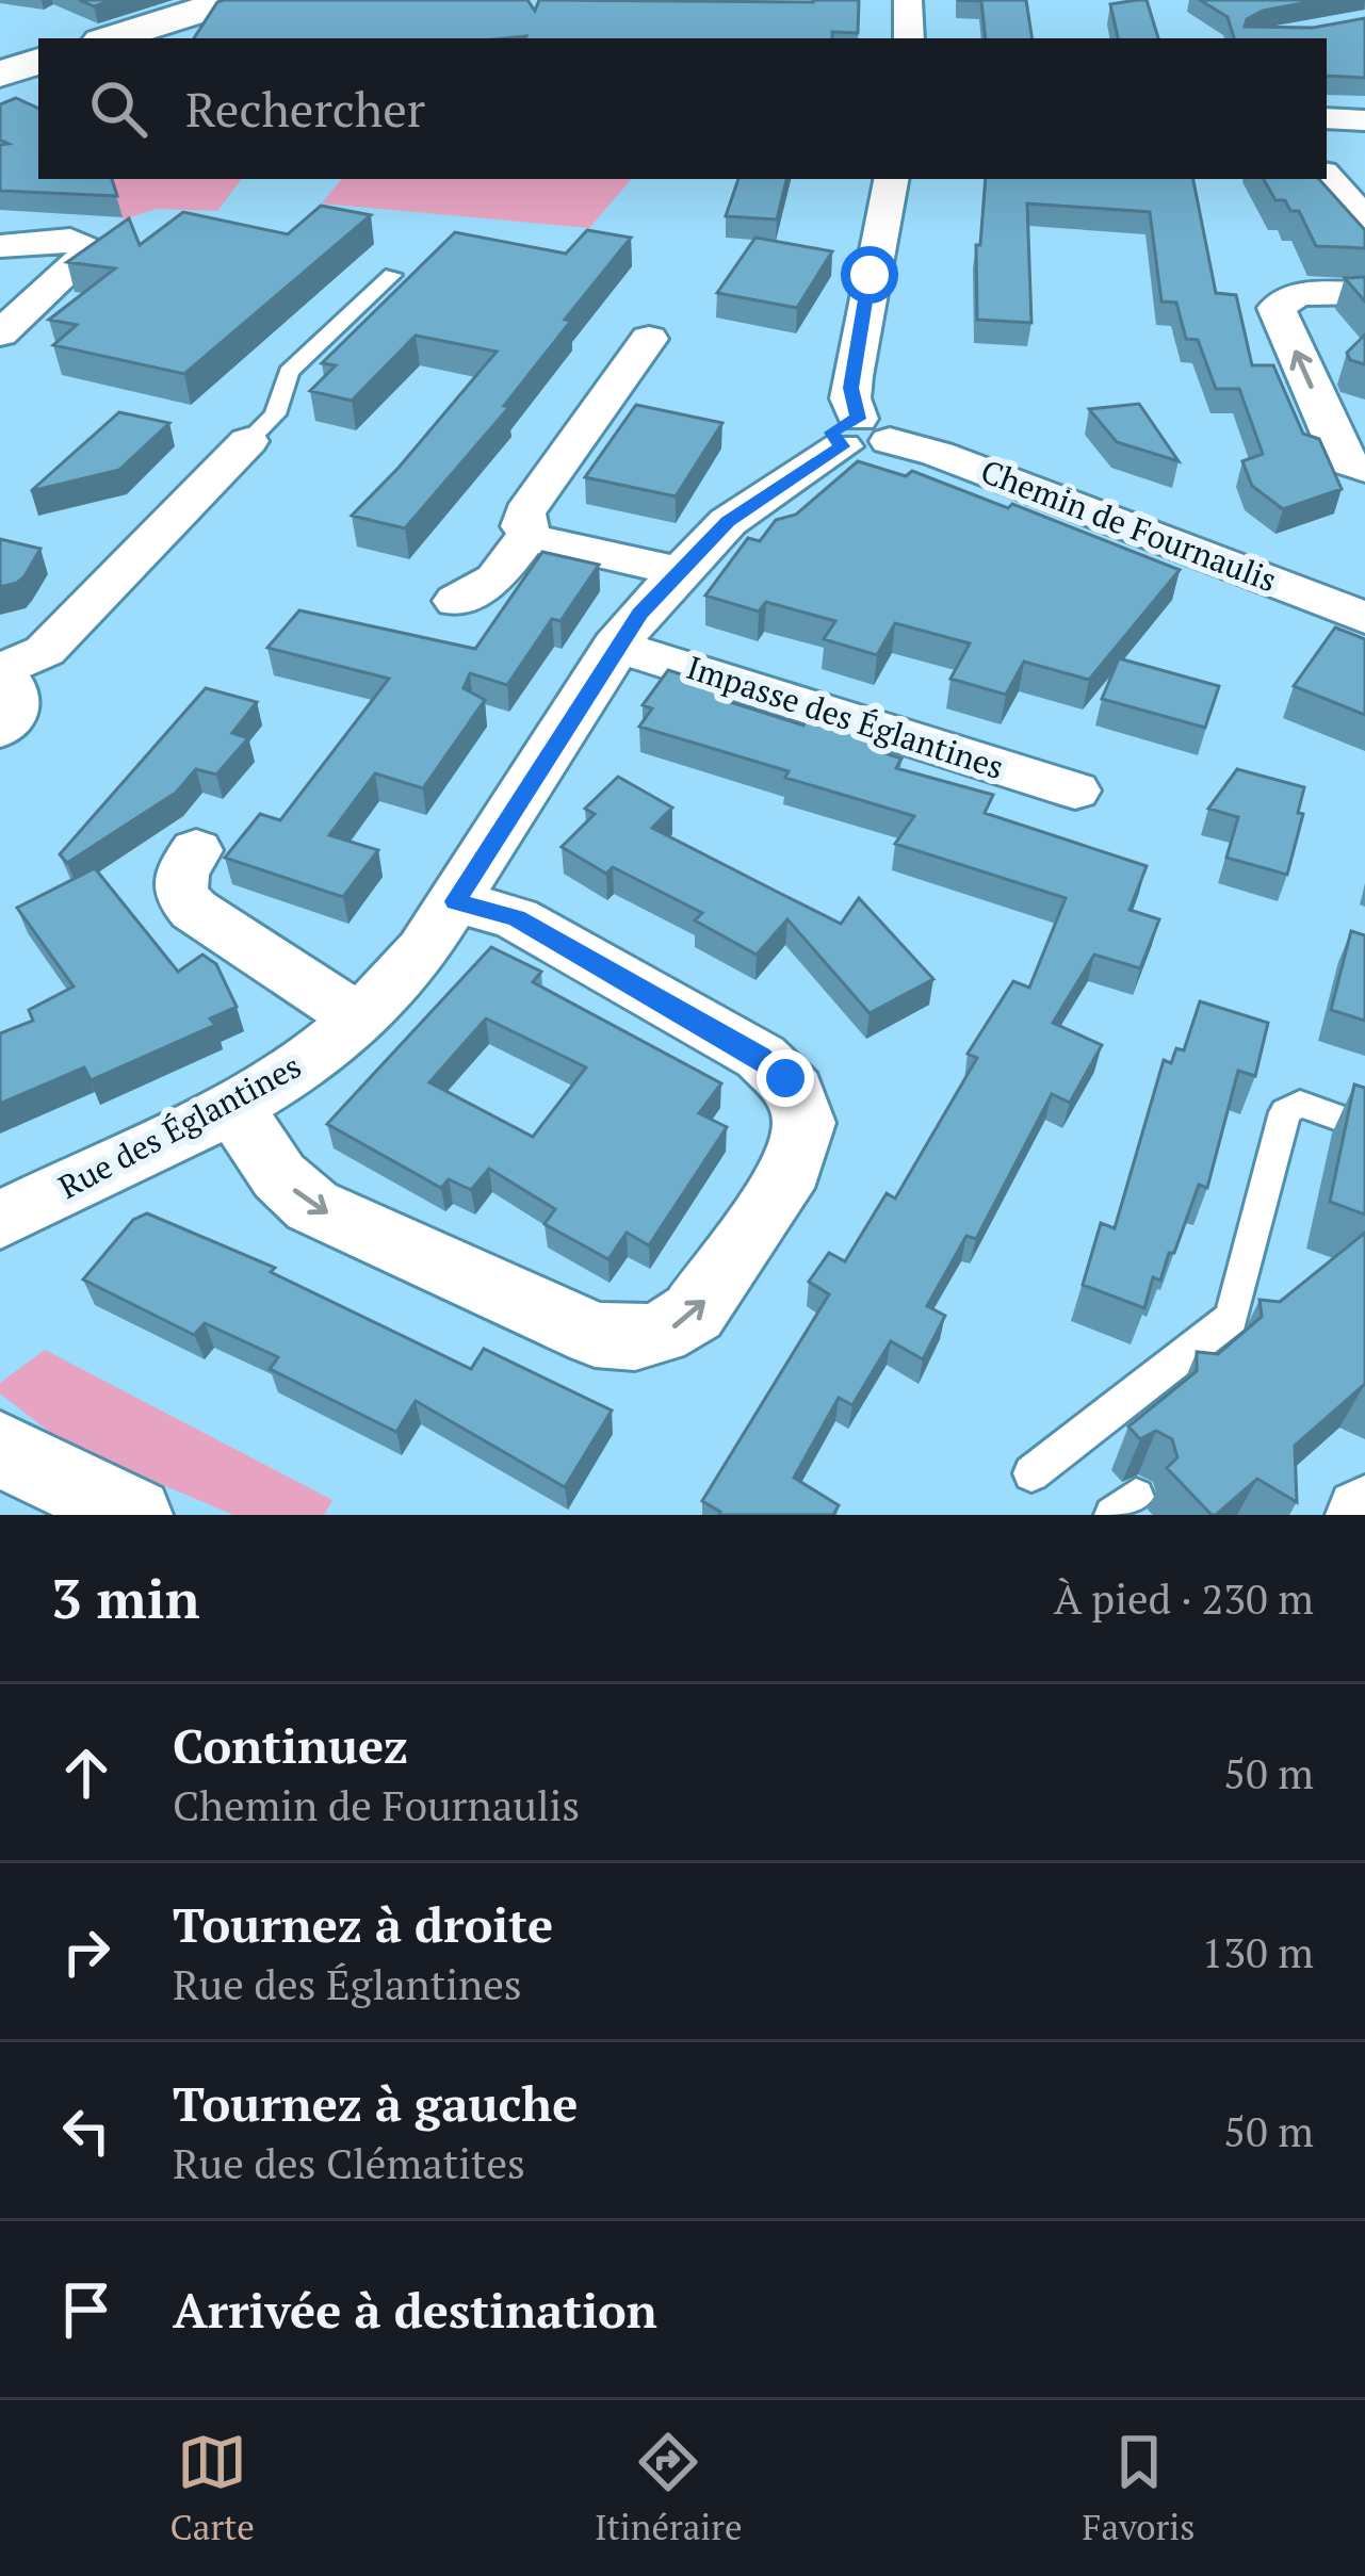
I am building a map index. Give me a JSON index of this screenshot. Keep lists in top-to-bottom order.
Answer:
{
  "streets": {
    "street": ["Chemin de Fournaulis", "Impasse des Églantines", "Rue des Églantines"]
  },
  "crossings": [
    ["Chemin de Fournaulis", "Rue des Églantines"],
    ["Impasse des Églantines", "Rue des Églantines"]
  ],
  "page": {
    "search": "Rechercher",
    "heading": ["3 min", "À pied · 230 m"],
    "list": [
      ["Continuez", "Chemin de Fournaulis", "50 m"],
      ["Tournez à droite", "Rue des Églantines", "130 m"],
      ["Tournez à gauche", "Rue des Clématites", "50 m"],
      "Arrivée à destination"
    ],
    "nav": ["Carte", "Itinéraire", "Favoris"]
  }
}
